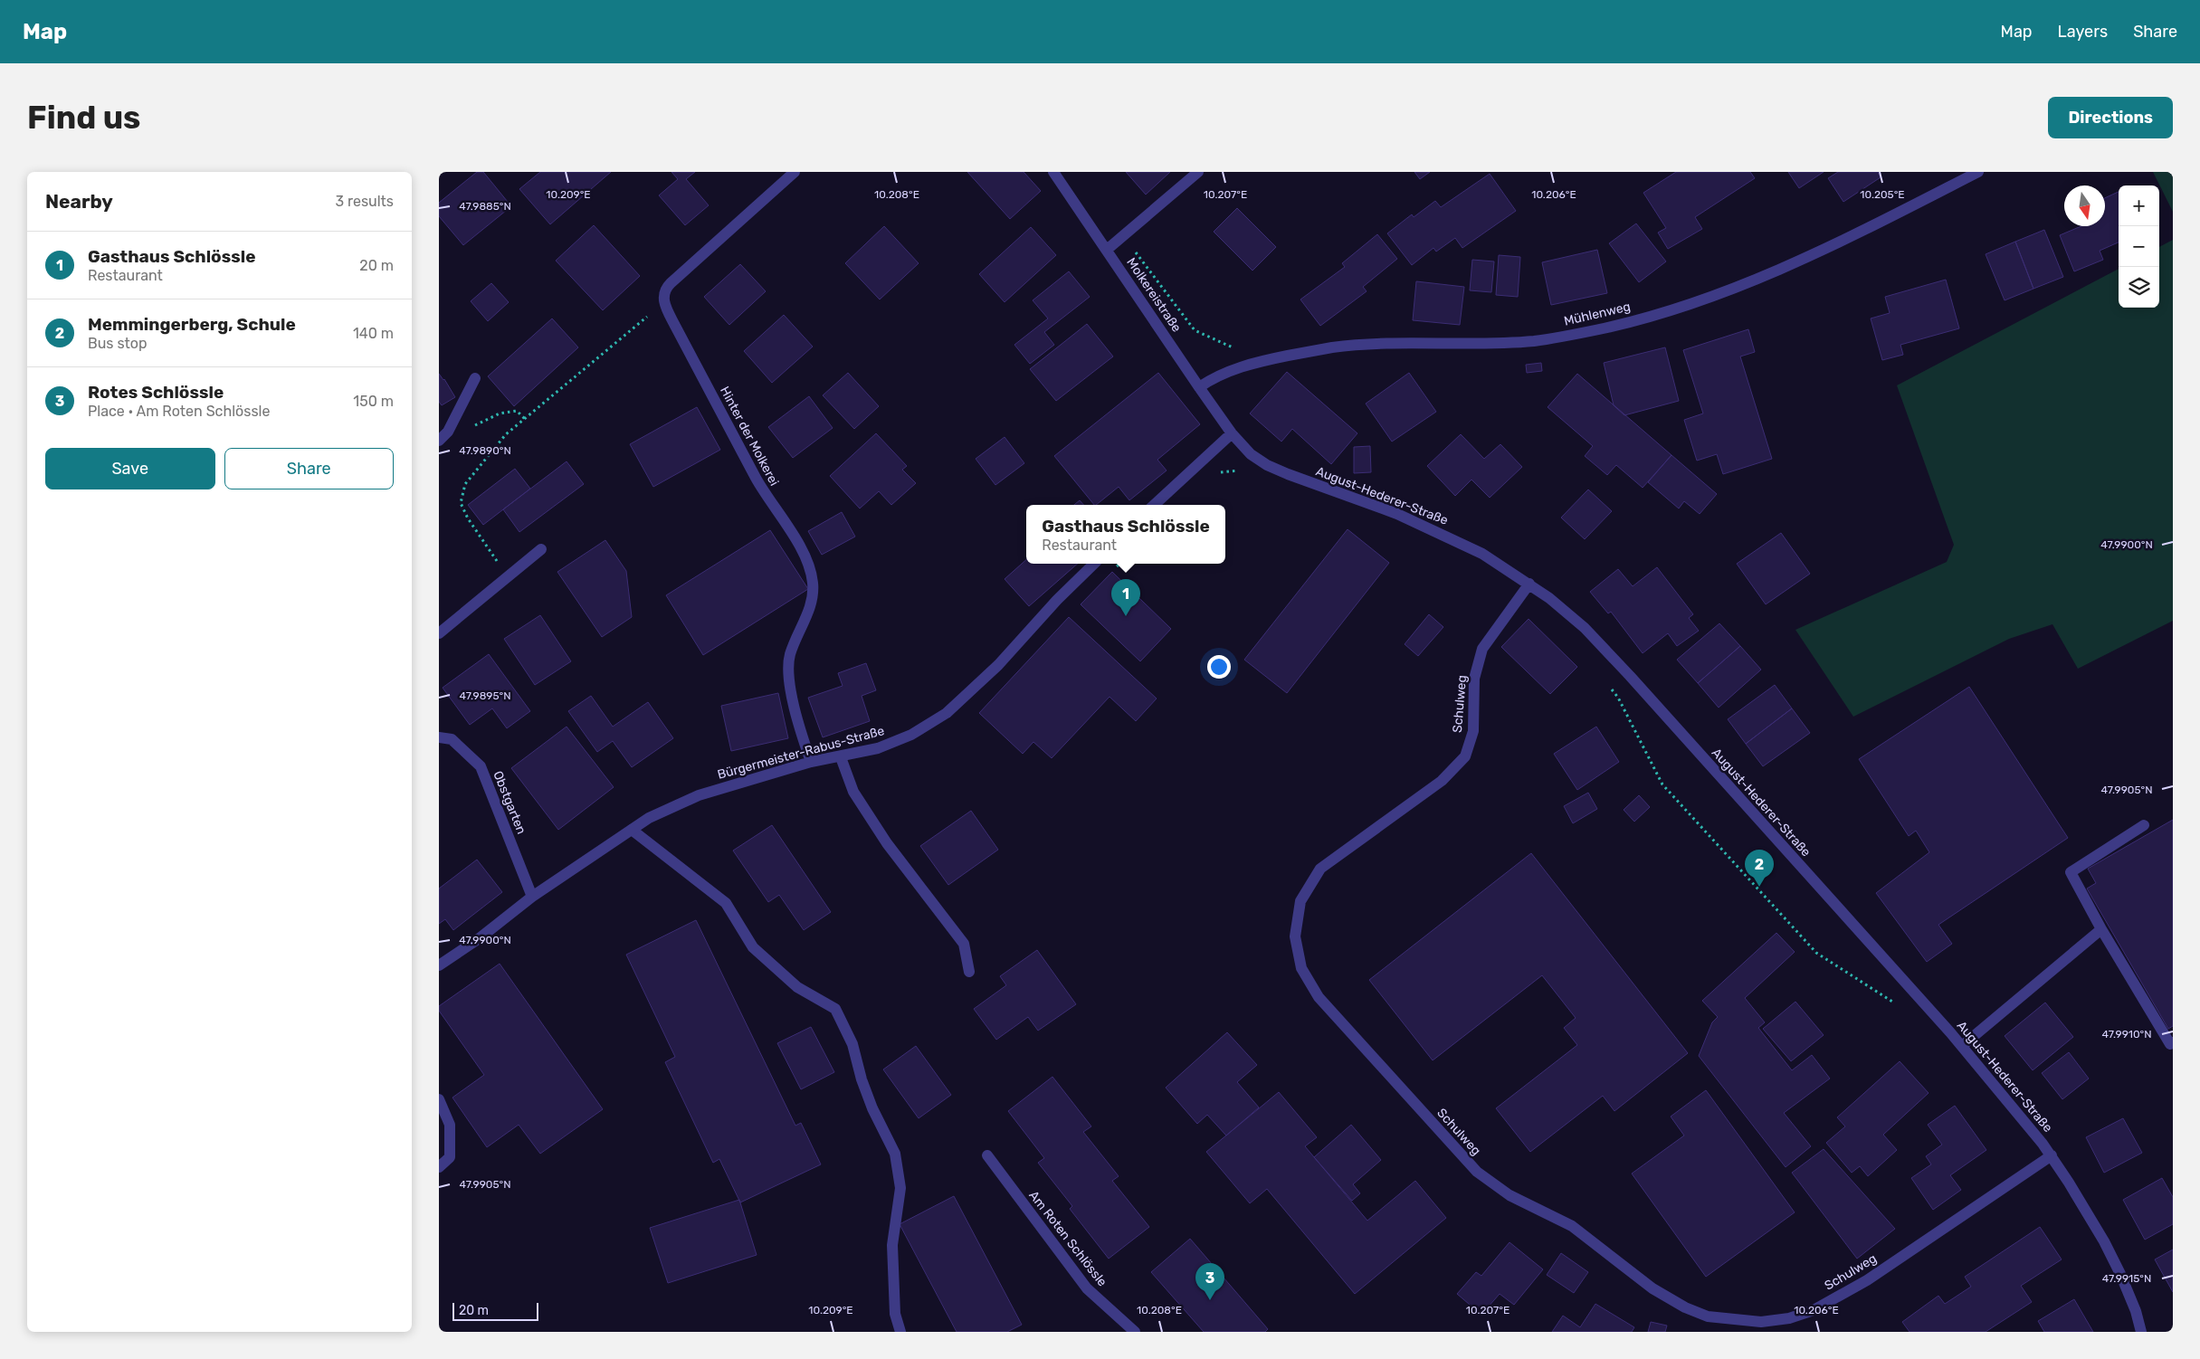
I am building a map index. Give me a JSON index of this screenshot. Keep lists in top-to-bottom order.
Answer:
{
  "streets": {
    "street": [
      "Molkereistraße",
      "Mühlenweg",
      "Hinter der Molkerei",
      "August-Hederer-Straße",
      "Schulweg",
      "Bürgermeister-Rabus-Straße",
      "Obstgarten",
      "Am Roten Schlössle"
    ]
  },
  "crossings": [
    ["Molkereistraße", "Mühlenweg"],
    ["Molkereistraße", "August-Hederer-Straße"],
    ["Hinter der Molkerei", "Bürgermeister-Rabus-Straße"],
    ["August-Hederer-Straße", "Schulweg"],
    ["Bürgermeister-Rabus-Straße", "Obstgarten"]
  ],
  "scale_bar": "20 m",
  "north": "bottom",
  "page": {
    "header": "Map",
    "nav": ["Map", "Layers", "Share"],
    "buttons": [
      "Directions",
      ["Save", "Share"]
    ],
    "title": "Find us",
    "heading": ["Nearby", "3 results"],
    "map_buttons": ["+", "−"],
    "list": [
      {
        "mark": "1",
        "name": "Gasthaus Schlössle",
        "note": "Restaurant",
        "value": "20 m"
      },
      {
        "mark": "2",
        "name": "Memmingerberg, Schule",
        "note": "Bus stop",
        "value": "140 m"
      },
      {
        "mark": "3",
        "name": "Rotes Schlössle",
        "note": "Place · Am Roten Schlössle",
        "value": "150 m"
      }
    ],
    "popup": ["Gasthaus Schlössle", "Restaurant"],
    "pins": ["1", "2", "3"],
    "scale": "20 m"
  },
  "coordinates": [
    "10.209°E",
    "10.208°E",
    "10.207°E",
    "10.206°E",
    "10.205°E",
    "47.9885°N",
    "47.9890°N",
    "47.9900°N",
    "47.9895°N",
    "47.9905°N",
    "47.9910°N",
    "47.9915°N"
  ]
}
